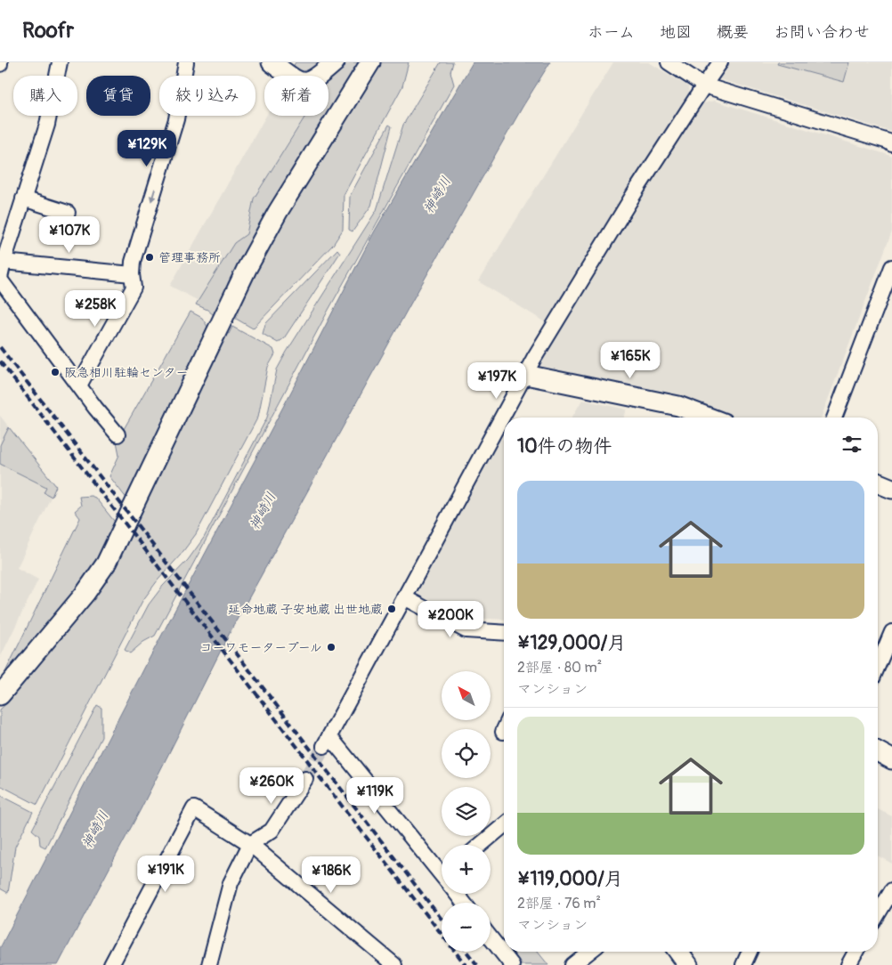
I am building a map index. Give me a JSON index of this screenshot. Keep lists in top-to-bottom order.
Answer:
{
  "water": ["神崎川"],
  "places": [
    "管理事務所",
    "阪急相川駐輪センター",
    "延命地蔵 子安地蔵 出世地蔵",
    "コーワモータープール"
  ],
  "north": "top left",
  "page": {
    "header": "Roofr",
    "nav": [
      "ホーム",
      "地図",
      "概要",
      "お問い合わせ"
    ],
    "chip": [
      "購入",
      "賃貸",
      "絞り込み",
      "新着"
    ],
    "price": [
      "¥129K",
      "¥107K",
      "¥258K",
      "¥165K",
      "¥197K",
      "¥200K",
      "¥260K",
      "¥119K",
      "¥191K",
      "¥186K"
    ],
    "heading": "10件の物件",
    "list": [
      {
        "name": "¥129,000/月",
        "note": "2部屋 · 80 m² · マンション"
      },
      {
        "name": "¥119,000/月",
        "note": "2部屋 · 76 m² · マンション"
      }
    ],
    "map_buttons": ["+", "−"]
  }
}
